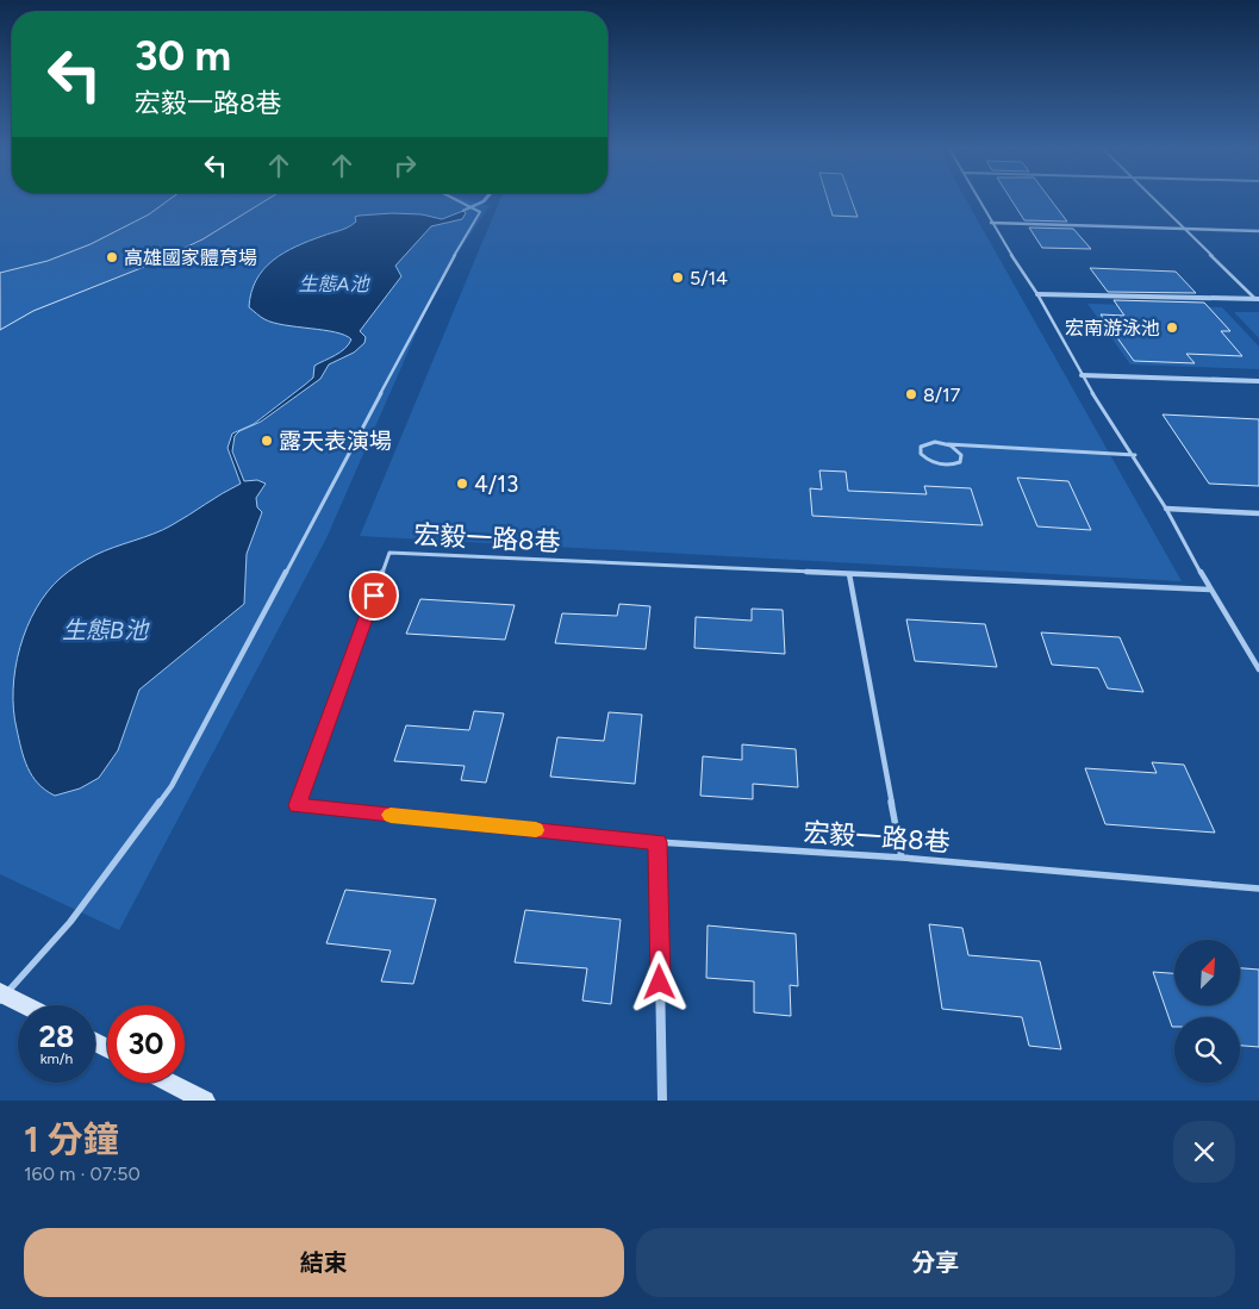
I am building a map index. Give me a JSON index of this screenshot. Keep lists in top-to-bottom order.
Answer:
{
  "streets": {
    "lane": ["宏毅一路8巷"]
  },
  "water": ["生態A池", "生態B池"],
  "places": [
    "高雄國家體育場",
    "5/14",
    "宏南游泳池",
    "8/17",
    "露天表演場",
    "4/13"
  ],
  "north": "top right",
  "page": {
    "turn": ["30 m", "宏毅一路8巷"],
    "speed": "28 km/h",
    "limit": "30",
    "heading": ["1 分鐘", "160 m · 07:50"],
    "buttons": ["結束", "分享"]
  }
}
